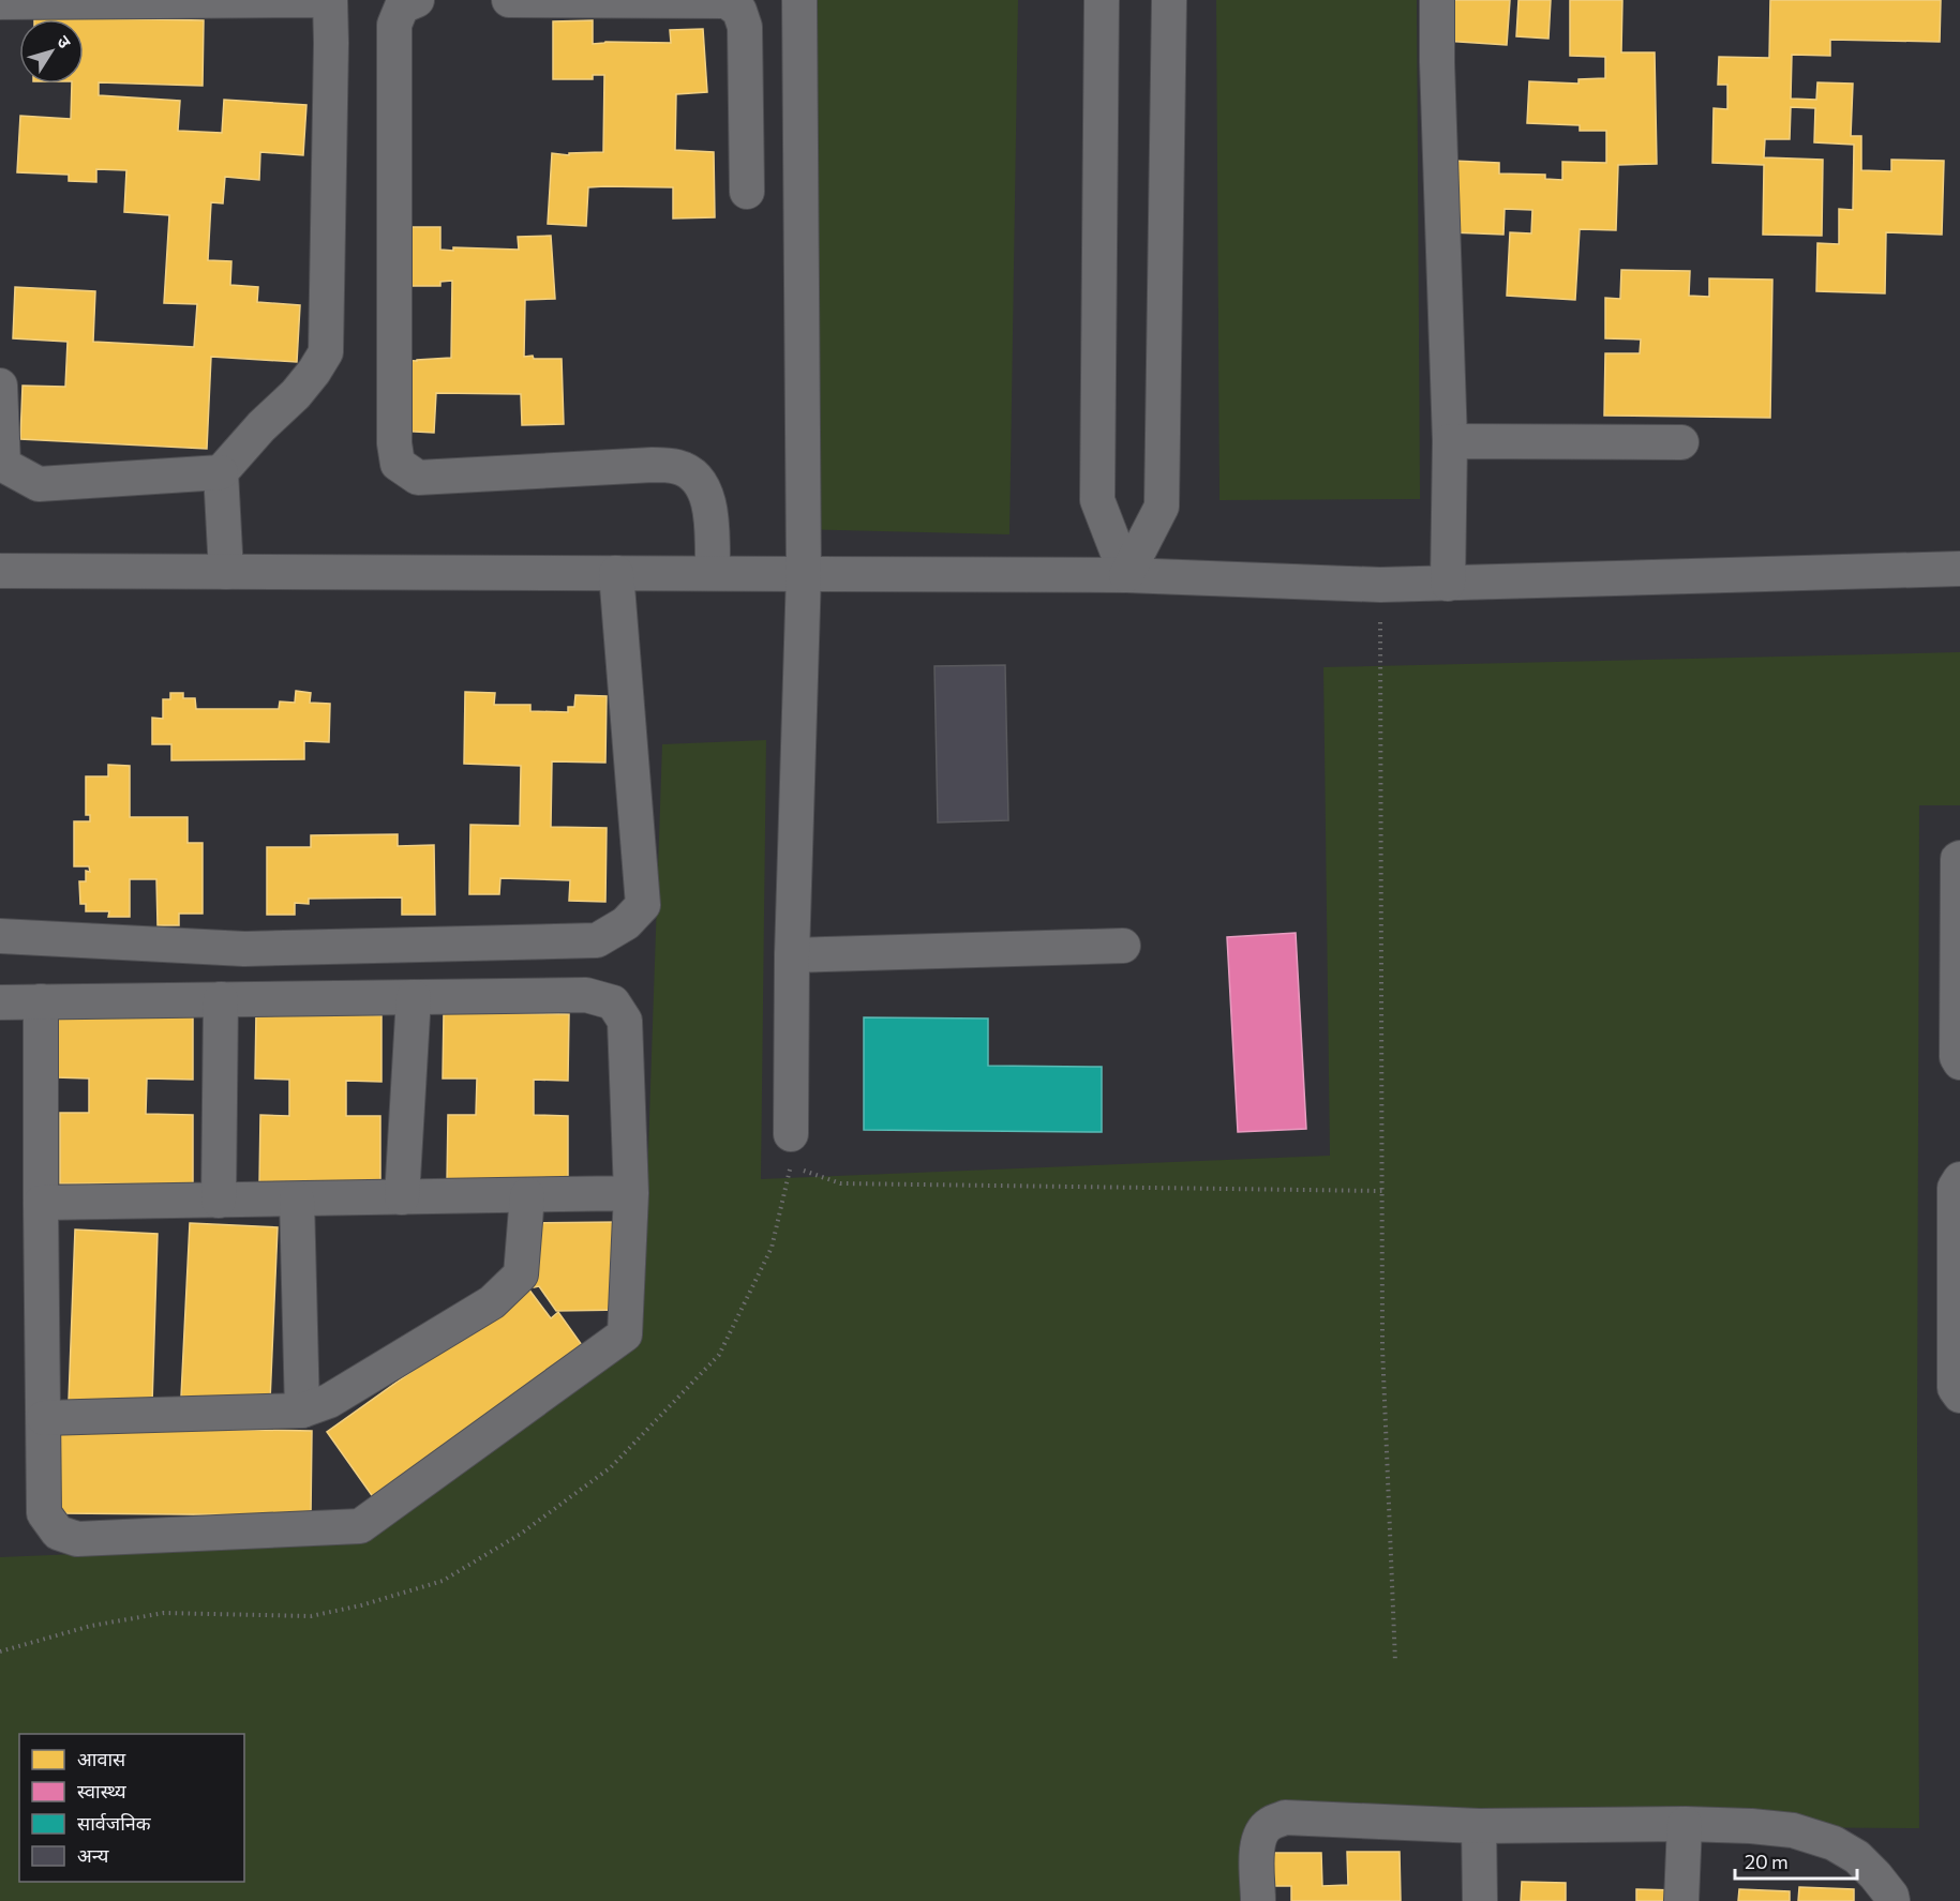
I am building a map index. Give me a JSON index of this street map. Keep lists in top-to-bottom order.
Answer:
{
  "legend": [
    "आवास",
    "स्वास्थ्य",
    "सार्वजनिक",
    "अन्य"
  ],
  "scale_bar": "20 m",
  "north": "top right"
}
